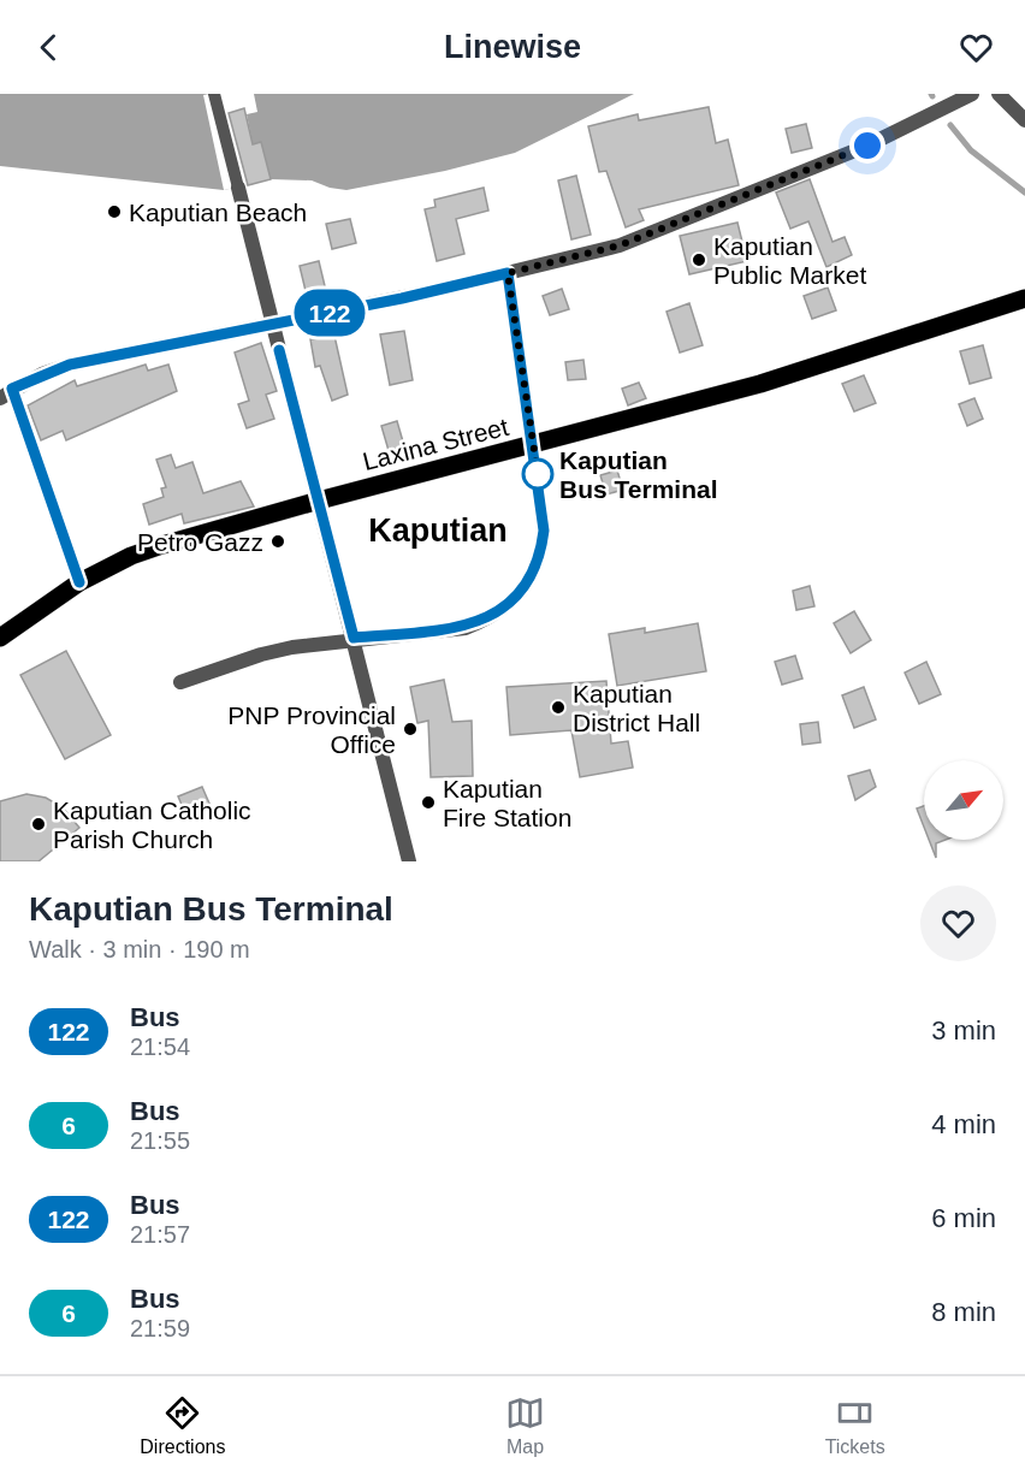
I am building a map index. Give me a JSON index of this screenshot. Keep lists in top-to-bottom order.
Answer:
{
  "streets": {
    "main road": ["Laxina Street"]
  },
  "districts": ["Kaputian"],
  "places": [
    "Kaputian Beach",
    "Kaputian Public Market",
    "Kaputian Bus Terminal",
    "Petro Gazz",
    "Kaputian District Hall",
    "PNP Provincial Office",
    "Kaputian Fire Station",
    "Kaputian Catholic Parish Church"
  ],
  "lines": ["bus line 122"],
  "north": "top right",
  "page": {
    "header": "Linewise",
    "on_map": "122",
    "heading": ["Kaputian Bus Terminal", "Walk · 3 min · 190 m"],
    "list": [
      {
        "mark": "122",
        "name": "Bus",
        "note": "21:54",
        "value": "3 min"
      },
      {
        "mark": "6",
        "name": "Bus",
        "note": "21:55",
        "value": "4 min"
      },
      {
        "mark": "122",
        "name": "Bus",
        "note": "21:57",
        "value": "6 min"
      },
      {
        "mark": "6",
        "name": "Bus",
        "note": "21:59",
        "value": "8 min"
      }
    ],
    "tabs": ["Directions", "Map", "Tickets"]
  }
}
